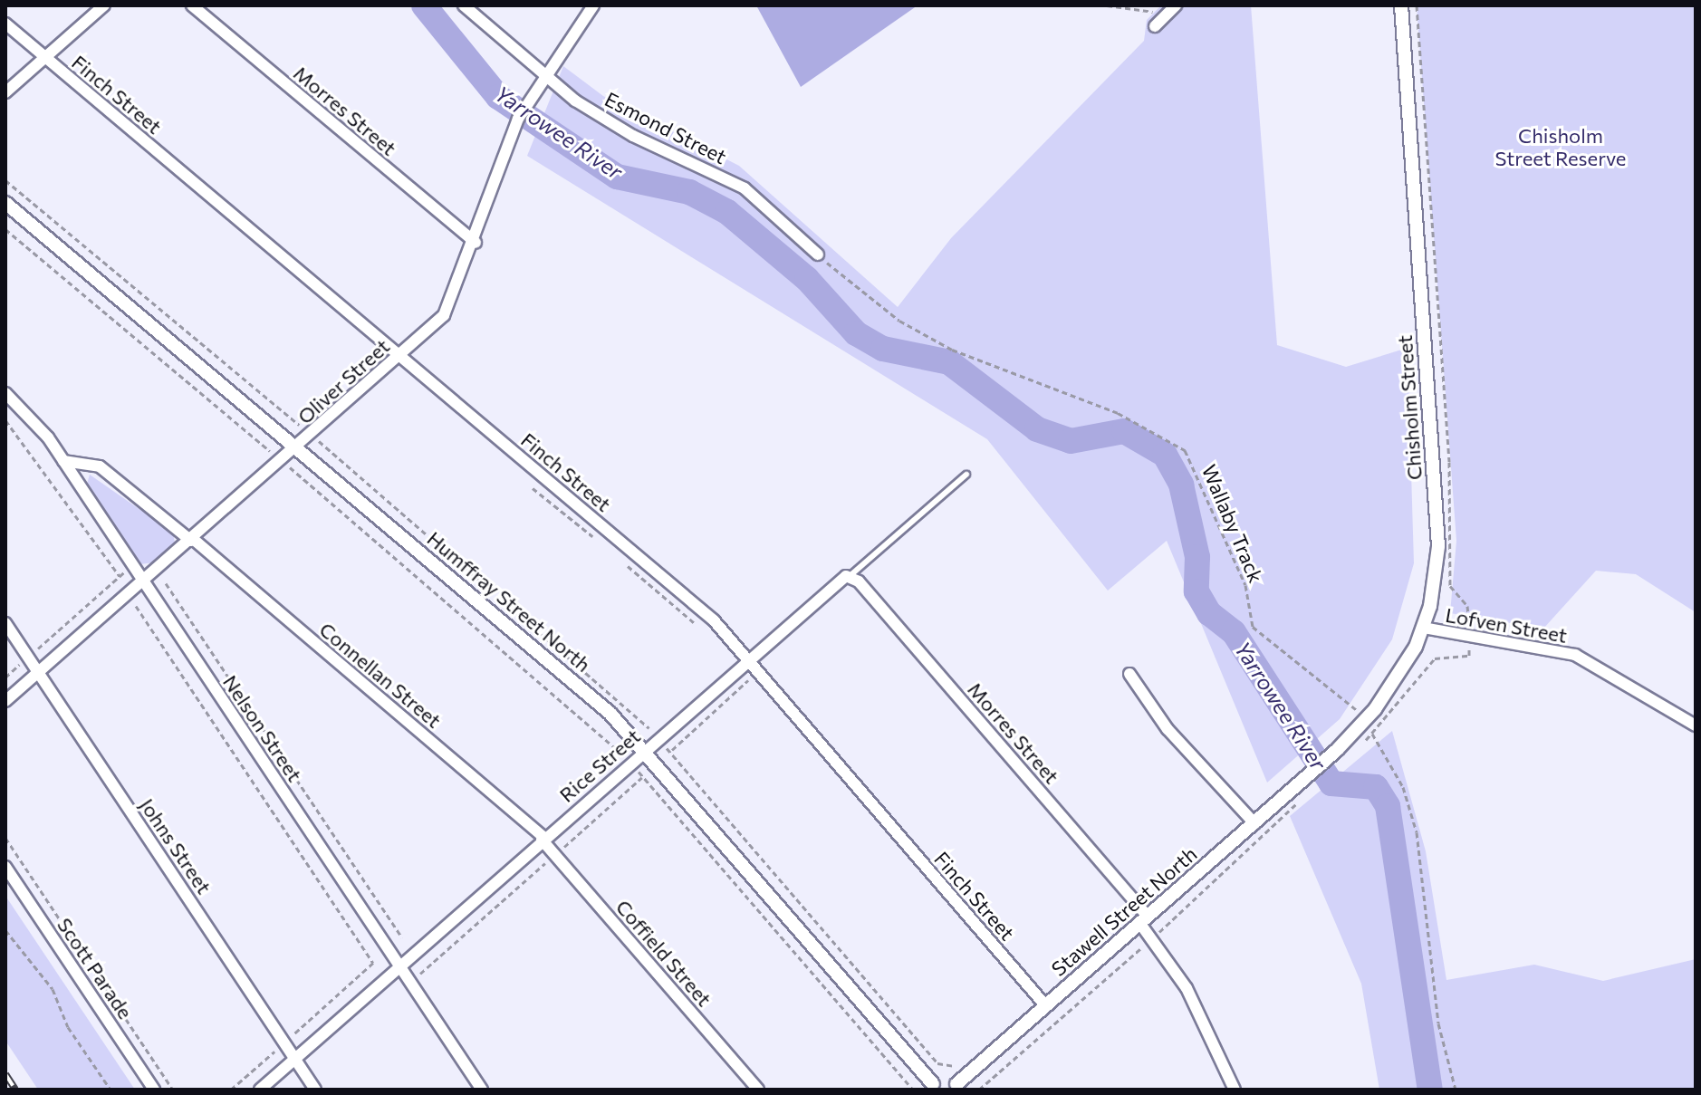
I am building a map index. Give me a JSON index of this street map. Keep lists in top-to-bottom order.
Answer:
{
  "streets": {
    "street": [
      "Finch Street",
      "Morres Street",
      "Esmond Street",
      "Oliver Street",
      "Chisholm Street",
      "Humffray Street North",
      "Lofven Street",
      "Connellan Street",
      "Nelson Street",
      "Rice Street",
      "Johns Street",
      "Stawell Street North",
      "Coffield Street",
      "Scott Parade"
    ],
    "path": ["Wallaby Track"]
  },
  "crossings": [
    ["Finch Street", "Oliver Street"],
    ["Finch Street", "Rice Street"],
    ["Finch Street", "Stawell Street North"],
    ["Morres Street", "Oliver Street"],
    ["Morres Street", "Rice Street"],
    ["Morres Street", "Stawell Street North"],
    ["Esmond Street", "Oliver Street"],
    ["Esmond Street", "Wallaby Track"],
    ["Oliver Street", "Humffray Street North"],
    ["Oliver Street", "Connellan Street"],
    ["Oliver Street", "Nelson Street"],
    ["Oliver Street", "Johns Street"],
    ["Chisholm Street", "Wallaby Track"],
    ["Chisholm Street", "Lofven Street"],
    ["Chisholm Street", "Stawell Street North"],
    ["Humffray Street North", "Rice Street"],
    ["Connellan Street", "Nelson Street"],
    ["Connellan Street", "Rice Street"],
    ["Connellan Street", "Coffield Street"],
    ["Nelson Street", "Rice Street"],
    ["Rice Street", "Johns Street"],
    ["Rice Street", "Coffield Street"]
  ],
  "water": ["Yarrowee River"],
  "parks": ["Chisholm Street Reserve"]
}
